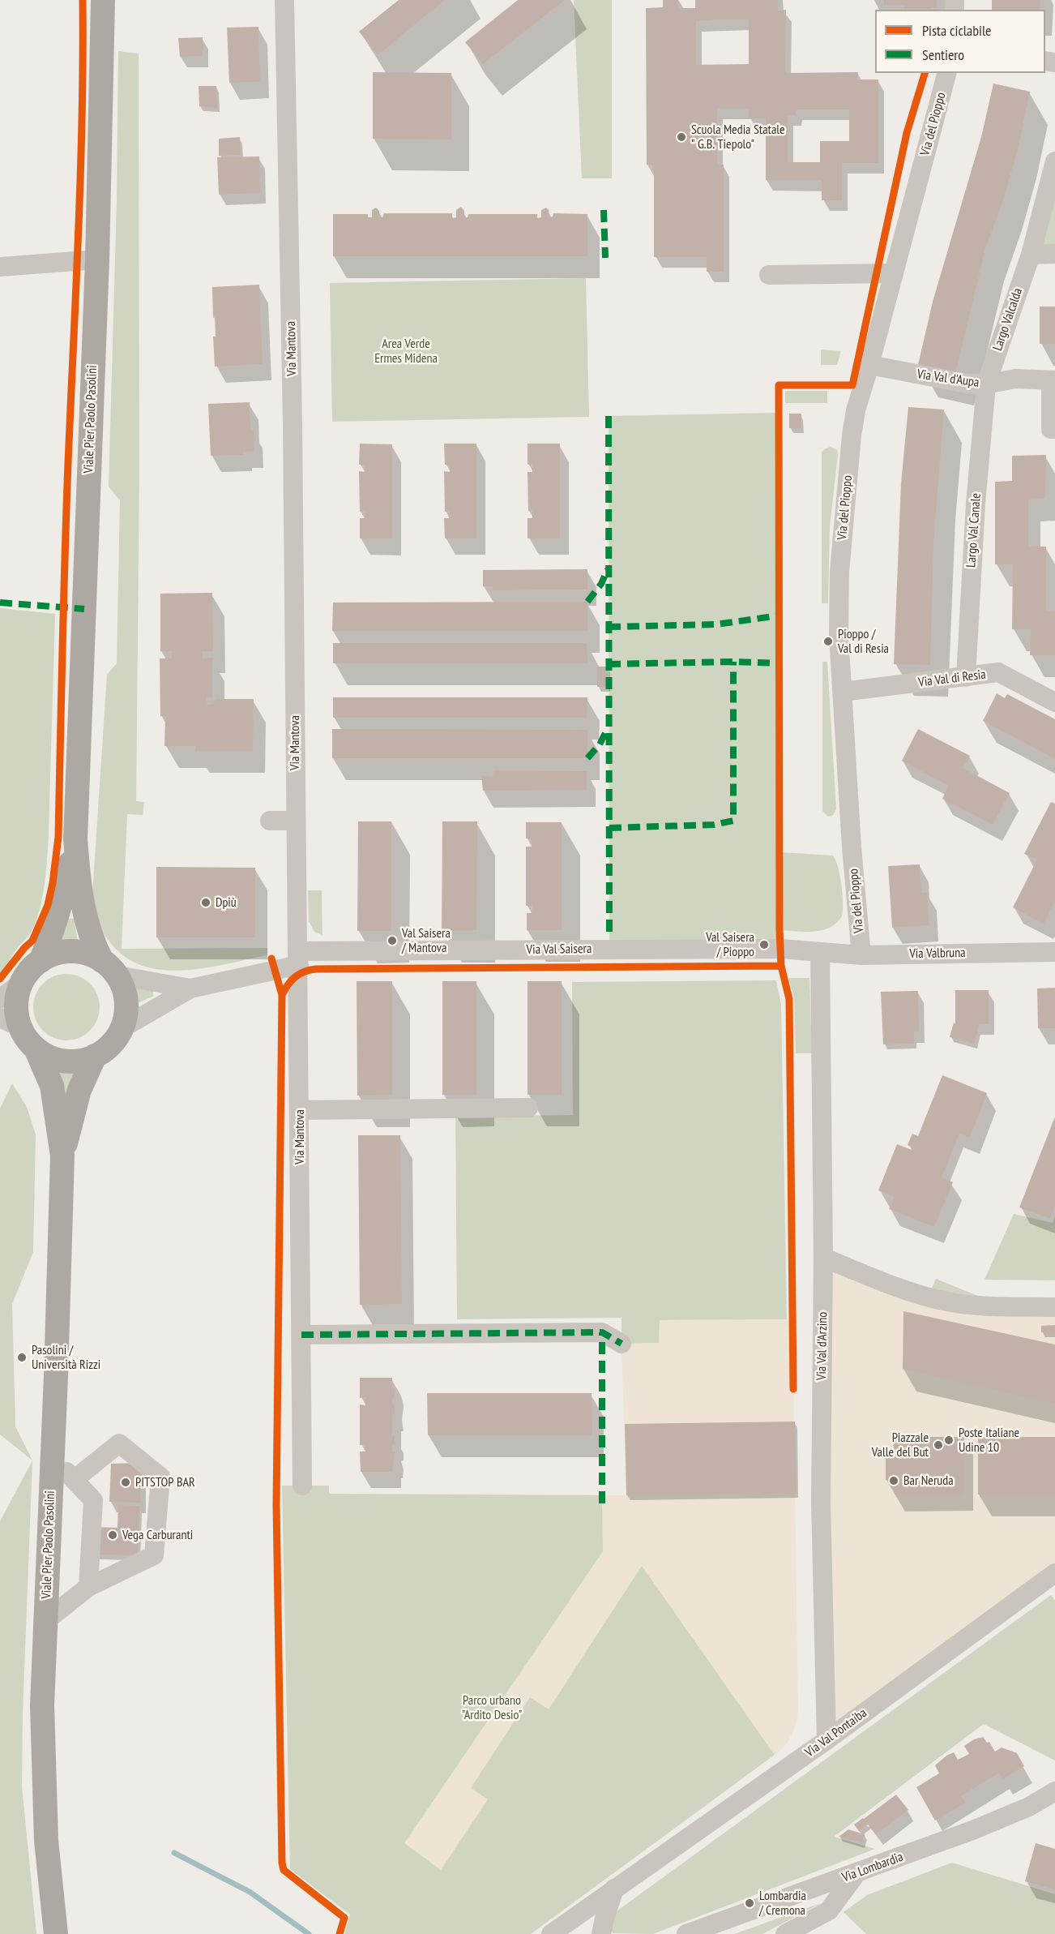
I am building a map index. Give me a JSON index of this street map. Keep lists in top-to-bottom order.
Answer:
{
  "streets": {
    "main road": ["Viale Pier Paolo Pasolini"],
    "street": [
      "Via del Pioppo",
      "Largo Valcalda",
      "Via Mantova",
      "Via Val d'Aupa",
      "Largo Val Canale",
      "Via Val di Resia",
      "Via Val Saisera",
      "Via Valbruna",
      "Via Val d'Arzino",
      "Via Val Pontaiba",
      "Via Lombardia"
    ]
  },
  "crossings": [
    ["Via del Pioppo", "Via Val d'Aupa"],
    ["Via del Pioppo", "Via Val di Resia"],
    ["Via del Pioppo", "Via Valbruna"],
    ["Largo Valcalda", "Via Val d'Aupa"],
    ["Largo Valcalda", "Largo Val Canale"],
    ["Via Mantova", "Via Val Saisera"],
    ["Via Val d'Aupa", "Largo Val Canale"],
    ["Largo Val Canale", "Via Val di Resia"],
    ["Via Val Saisera", "Via Valbruna"],
    ["Via Val Saisera", "Via Val d'Arzino"],
    ["Via Valbruna", "Via Val d'Arzino"],
    ["Via Val d'Arzino", "Via Val Pontaiba"]
  ],
  "parks": ["Area Verde Ermes Midena", "Parco urbano \"Ardito Desio\""],
  "places": [
    "Scuola Media Statale \" G.B. Tiepolo\"",
    "Pioppo / Val di Resia",
    "Dpiù",
    "Val Saisera / Mantova",
    "Val Saisera / Pioppo",
    "Pasolini / Università Rizzi",
    "Poste Italiane Udine 10",
    "Piazzale Valle del But",
    "Bar Neruda",
    "PITSTOP BAR",
    "Vega Carburanti",
    "Lombardia / Cremona"
  ],
  "legend": ["Pista ciclabile", "Sentiero"]
}
